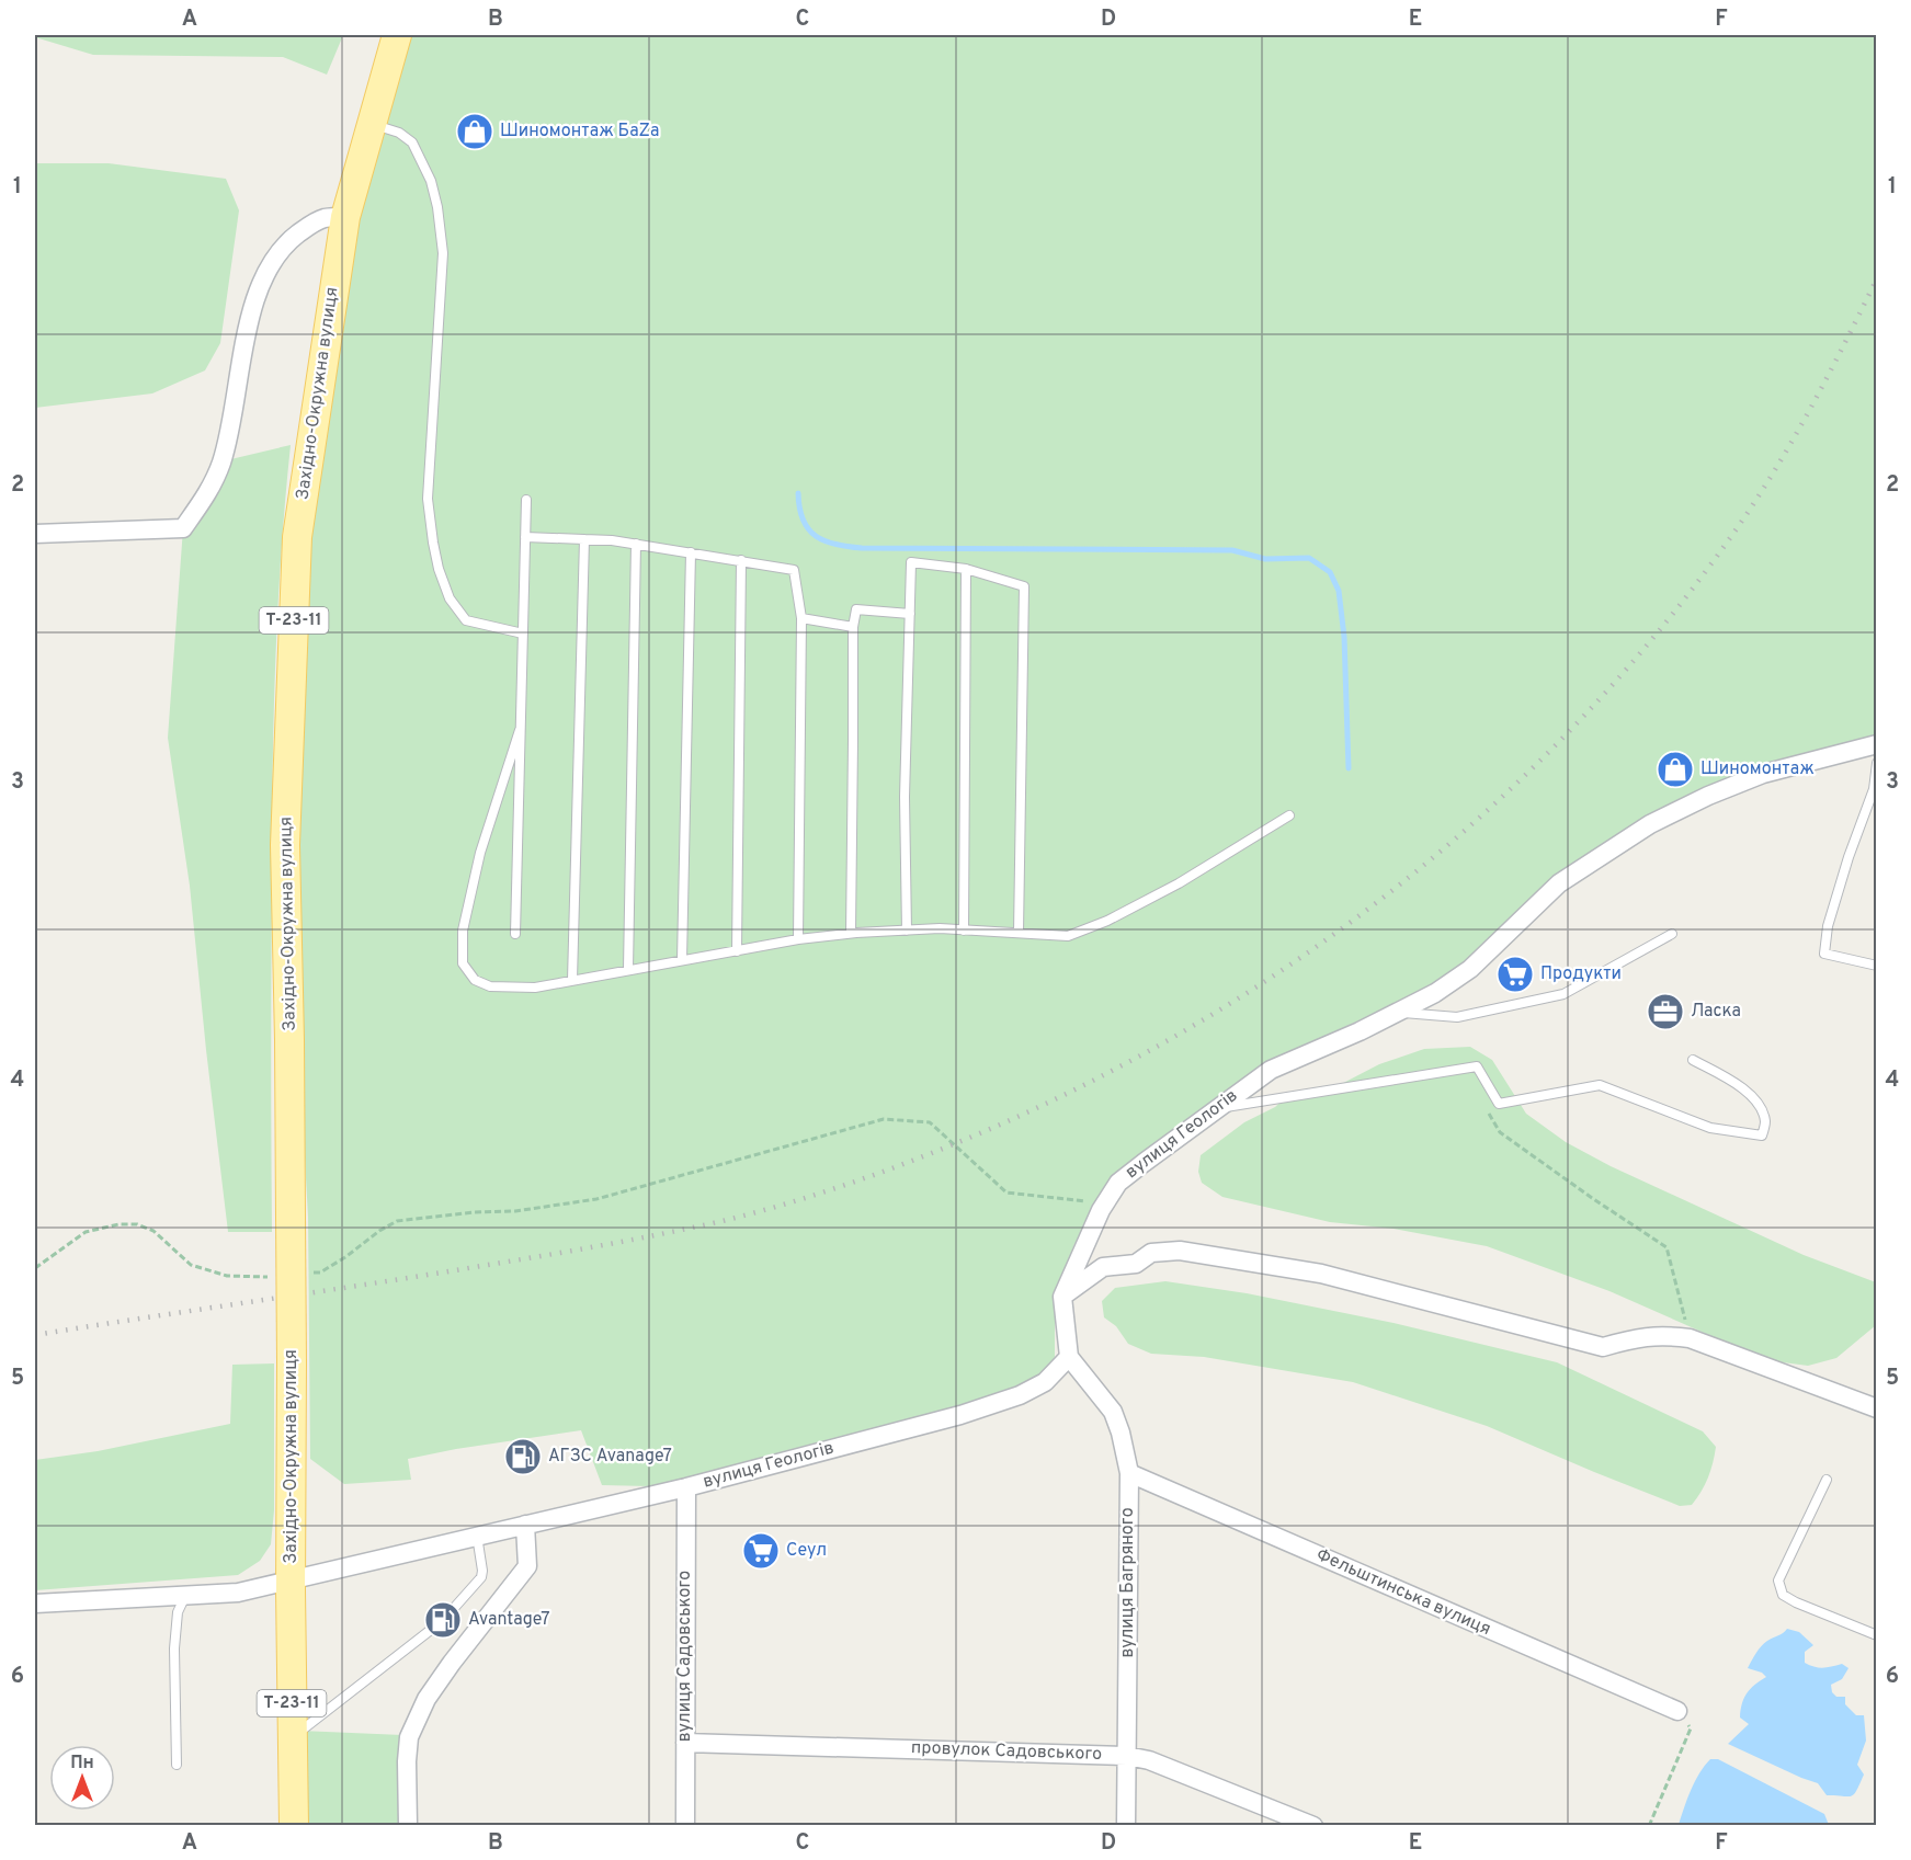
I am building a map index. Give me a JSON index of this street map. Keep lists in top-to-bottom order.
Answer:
{
  "streets": {
    "main road": ["Західно-Окружна вулиця", "Т-23-11"],
    "street": [
      "вулиця Геологів",
      "вулиця Багряного",
      "Фельштинська вулиця",
      "вулиця Садовського",
      "провулок Садовського"
    ]
  },
  "crossings": [
    ["Західно-Окружна вулиця", "вулиця Геологів"],
    ["вулиця Геологів", "вулиця Багряного"],
    ["вулиця Геологів", "вулиця Садовського"],
    ["вулиця Багряного", "Фельштинська вулиця"],
    ["вулиця Багряного", "провулок Садовського"],
    ["вулиця Садовського", "провулок Садовського"]
  ],
  "places": {
    "shop": ["Шиномонтаж БаZa", "Шиномонтаж"],
    "supermarket": ["Продукти", "Сеул"],
    "office": ["Ласка"],
    "fuel station": ["АГЗС Avanage7", "Avantage7"]
  },
  "north": "top",
  "grid": {
    "columns": [
      "A",
      "B",
      "C",
      "D",
      "E",
      "F"
    ],
    "rows": [
      "1",
      "2",
      "3",
      "4",
      "5",
      "6"
    ]
  }
}
